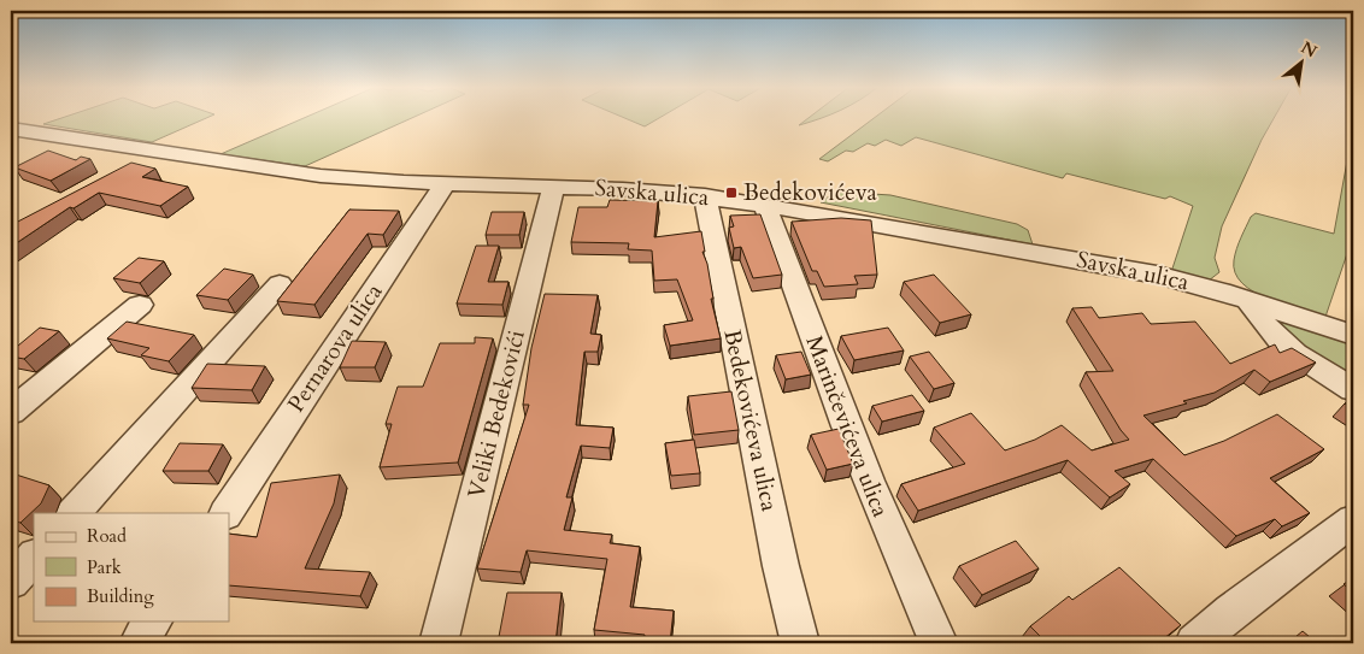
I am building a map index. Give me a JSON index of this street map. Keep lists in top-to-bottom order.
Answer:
{
  "streets": {
    "street": [
      "Savska ulica",
      "Pernarova ulica",
      "Veliki Bedekovići",
      "Bedekovićeva ulica",
      "Marinčevićeva ulica"
    ]
  },
  "crossings": [
    ["Savska ulica", "Pernarova ulica"],
    ["Savska ulica", "Veliki Bedekovići"],
    ["Savska ulica", "Bedekovićeva ulica"],
    ["Savska ulica", "Marinčevićeva ulica"]
  ],
  "places": {
    "transit": ["Bedekovićeva"]
  },
  "legend": ["Road", "Park", "Building"],
  "north": "top right"
}
